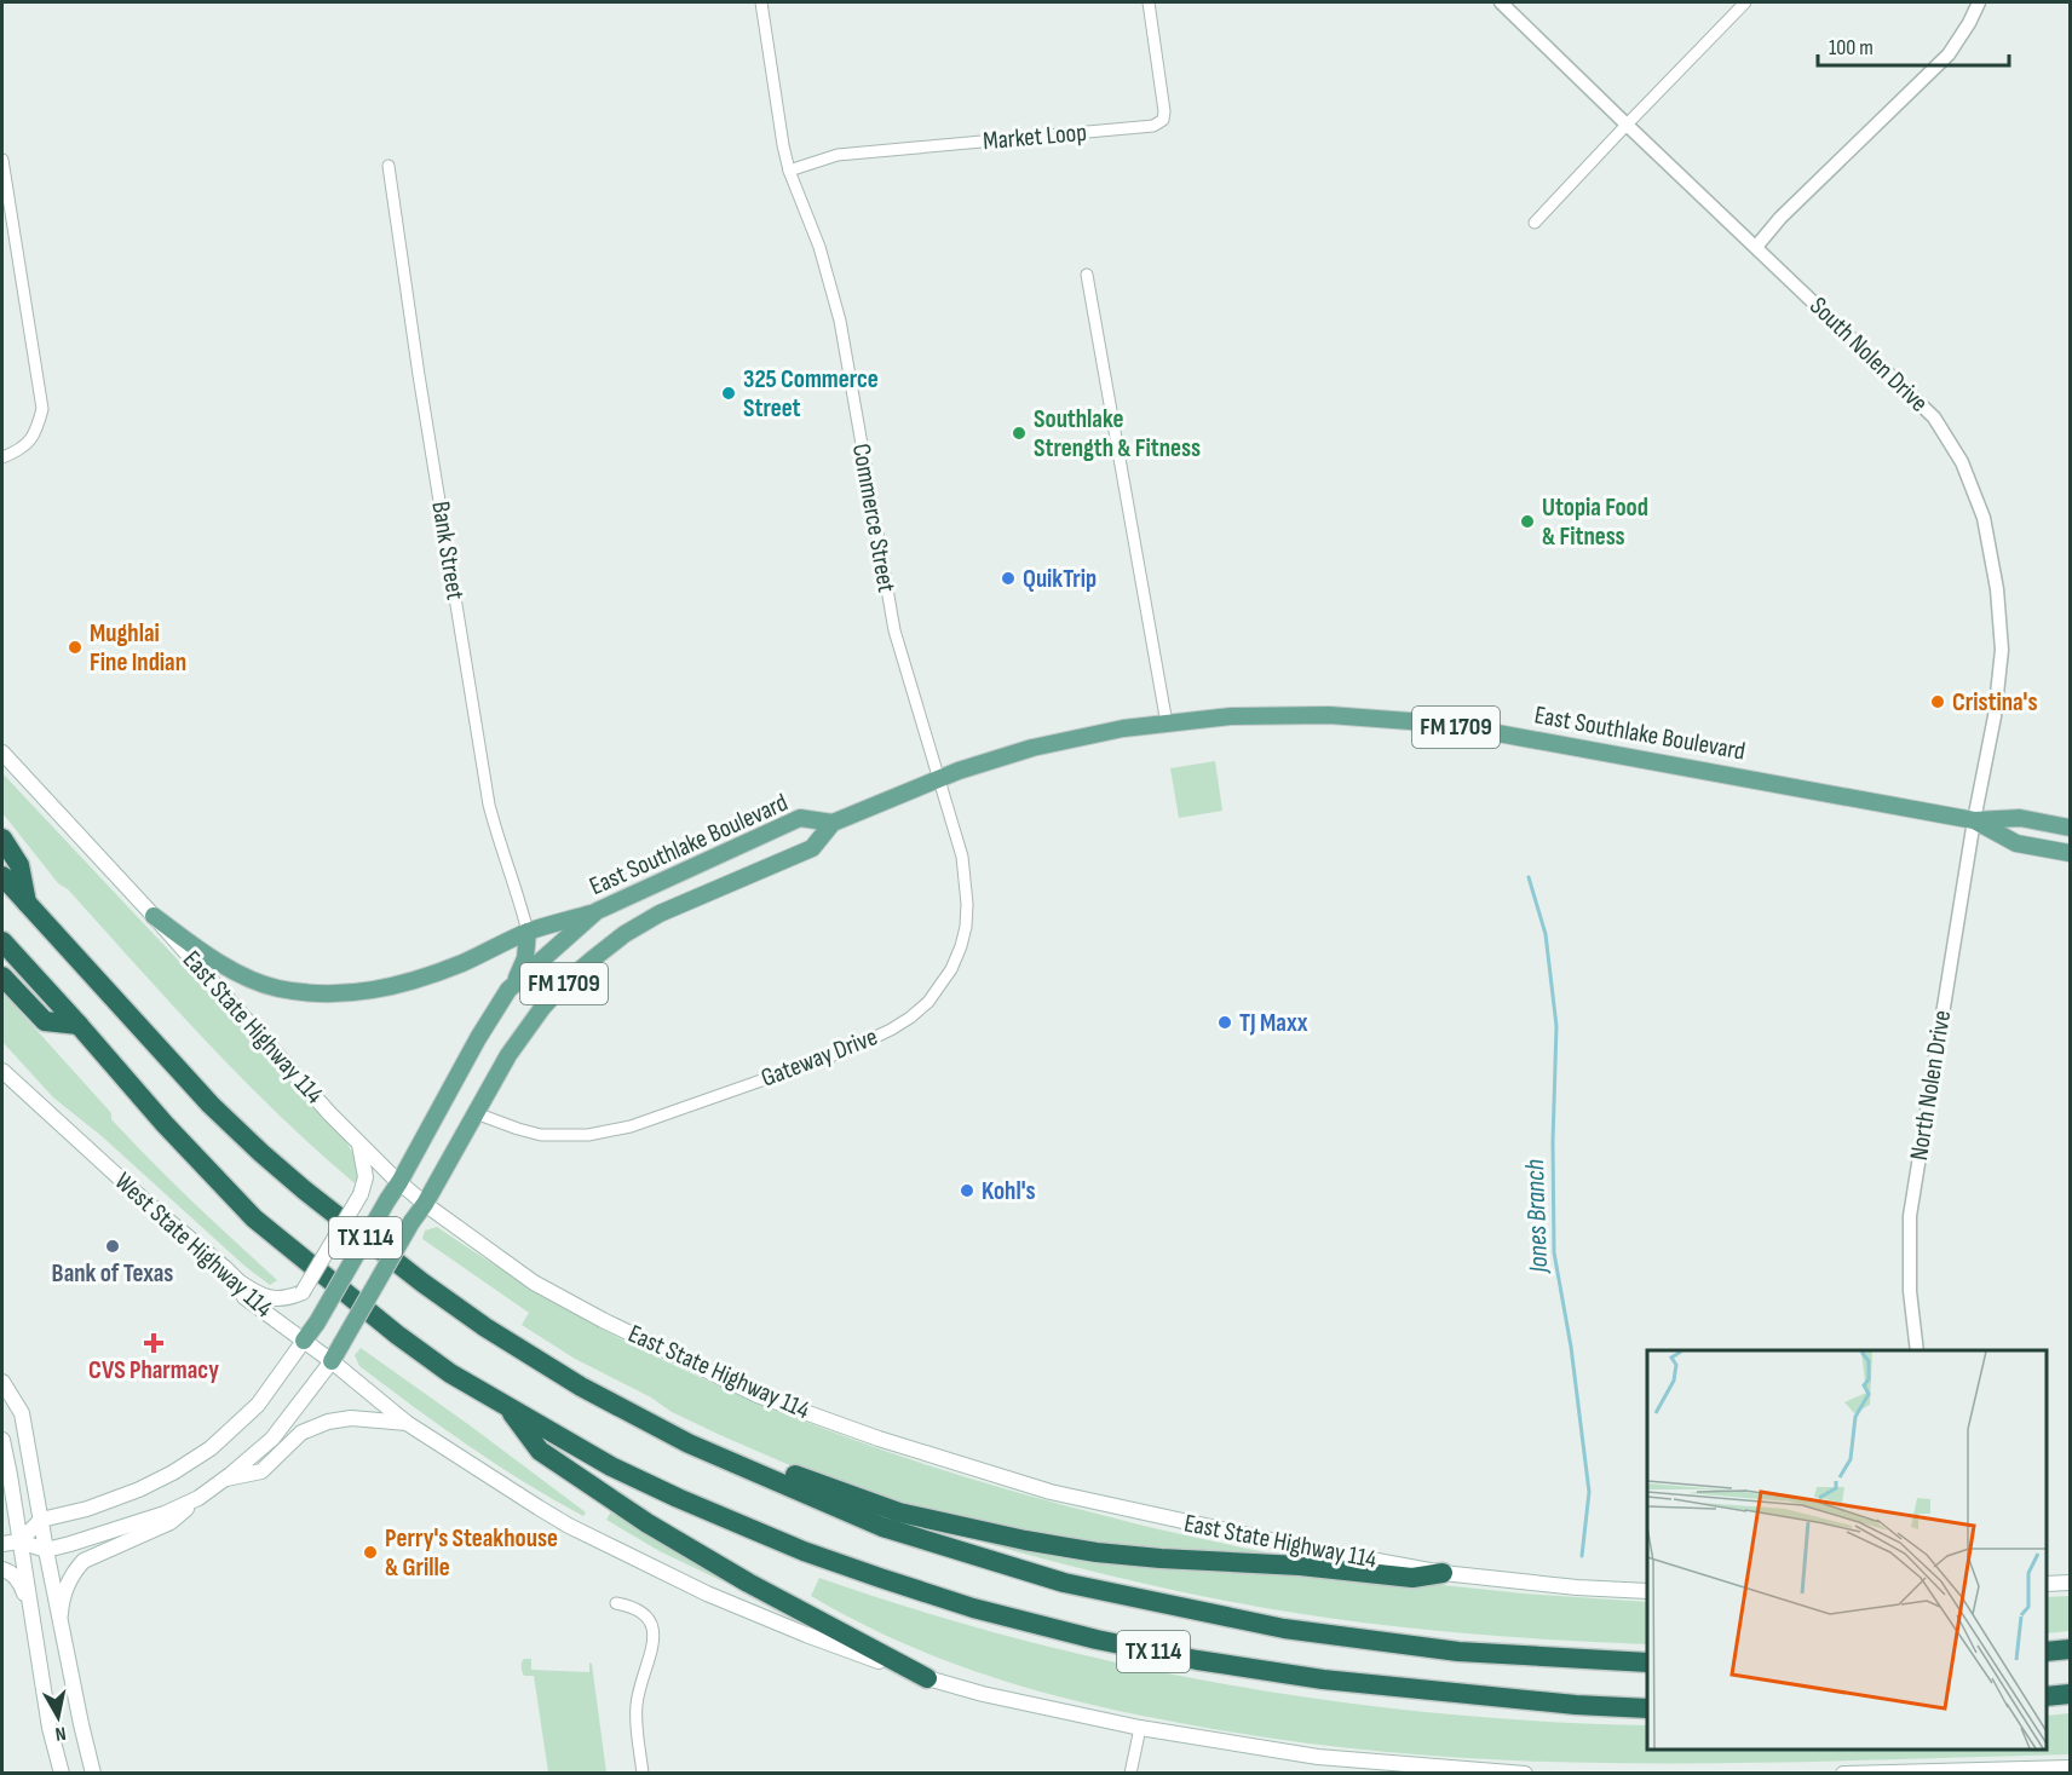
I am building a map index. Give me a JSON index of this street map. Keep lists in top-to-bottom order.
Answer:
{
  "streets": {
    "highway": ["TX 114"],
    "main road": [
      "FM 1709",
      "East Southlake Boulevard",
      "East State Highway 114",
      "West State Highway 114"
    ],
    "street": [
      "Market Loop",
      "South Nolen Drive",
      "Commerce Street",
      "Bank Street",
      "Gateway Drive",
      "North Nolen Drive"
    ]
  },
  "crossings": [
    ["Market Loop", "Commerce Street"],
    ["South Nolen Drive", "East Southlake Boulevard"],
    ["South Nolen Drive", "North Nolen Drive"],
    ["Commerce Street", "East Southlake Boulevard"],
    ["Commerce Street", "Gateway Drive"],
    ["FM 1709", "East Southlake Boulevard"],
    ["FM 1709", "East State Highway 114"],
    ["FM 1709", "West State Highway 114"],
    ["East Southlake Boulevard", "East State Highway 114"],
    ["East Southlake Boulevard", "Gateway Drive"],
    ["East Southlake Boulevard", "North Nolen Drive"],
    ["East Southlake Boulevard", "West State Highway 114"]
  ],
  "water": ["Jones Branch"],
  "places": {
    "other": [
      "325 Commerce Street",
      "Southlake Strength & Fitness",
      "Utopia Food & Fitness",
      "QuikTrip",
      "Mughlai Fine Indian",
      "Cristina's",
      "TJ Maxx",
      "Kohl's",
      "Bank of Texas",
      "Perry's Steakhouse & Grille"
    ],
    "health": ["CVS Pharmacy"]
  },
  "scale_bar": "100 m",
  "north": "bottom"
}
